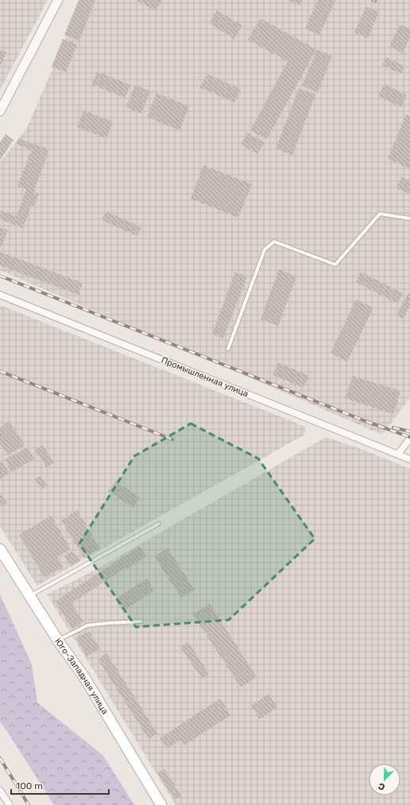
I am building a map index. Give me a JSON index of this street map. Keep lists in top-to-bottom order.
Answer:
{
  "streets": {
    "main road": ["Юго-Западная улица"],
    "street": ["Промышленная улица"]
  },
  "scale_bar": "100 m",
  "north": "bottom left"
}
